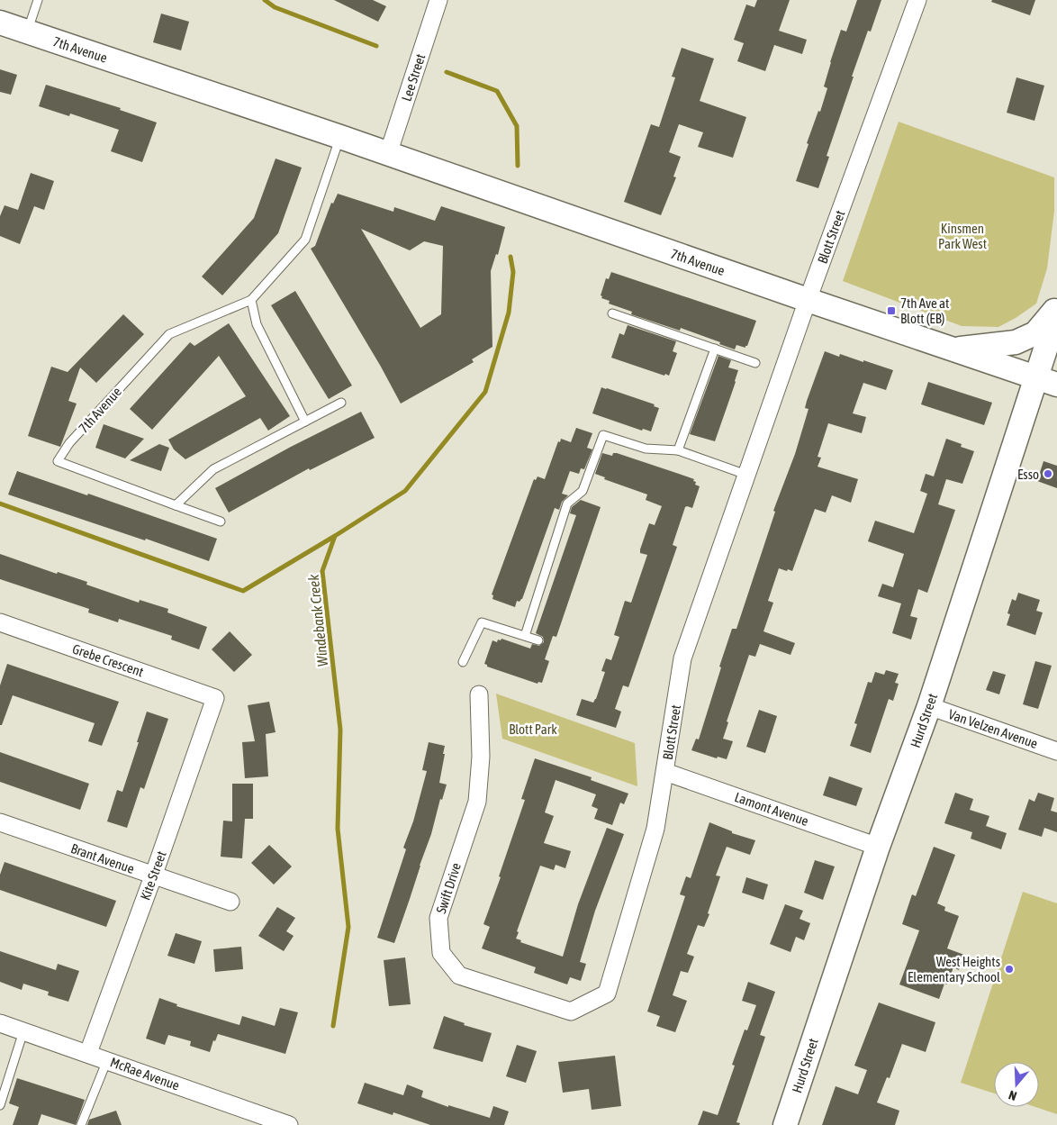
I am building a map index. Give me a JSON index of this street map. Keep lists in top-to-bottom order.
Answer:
{
  "streets": {
    "street": [
      "7th Avenue",
      "Lee Street",
      "Blott Street",
      "Grebe Crescent",
      "Hurd Street",
      "Van Velzen Avenue",
      "Lamont Avenue",
      "Brant Avenue",
      "Kite Street",
      "Swift Drive",
      "McRae Avenue"
    ]
  },
  "crossings": [
    ["7th Avenue", "Lee Street"],
    ["7th Avenue", "Blott Street"],
    ["7th Avenue", "Hurd Street"],
    ["Blott Street", "Lamont Avenue"],
    ["Blott Street", "Swift Drive"],
    ["Grebe Crescent", "Kite Street"],
    ["Hurd Street", "Van Velzen Avenue"],
    ["Hurd Street", "Lamont Avenue"],
    ["Brant Avenue", "Kite Street"],
    ["Kite Street", "McRae Avenue"]
  ],
  "water": ["Windebank Creek"],
  "parks": ["Kinsmen Park West", "Blott Park"],
  "places": {
    "transit": ["7th Ave at Blott (EB)"],
    "other": ["Esso", "West Heights Elementary School"]
  },
  "north": "bottom"
}
